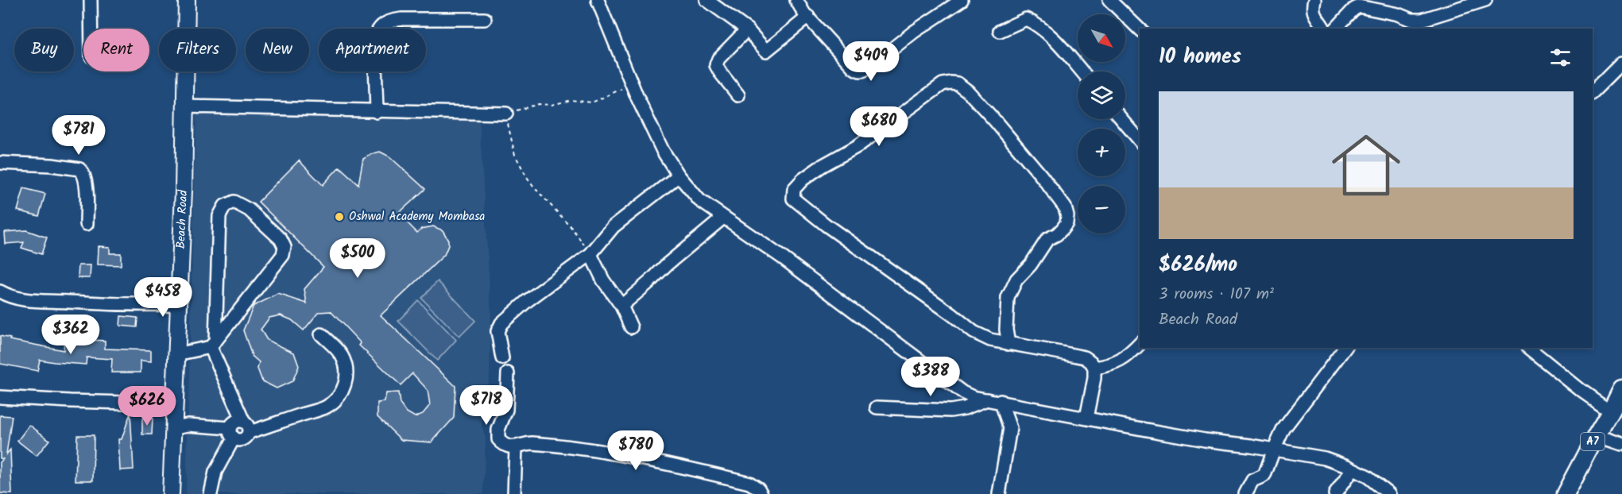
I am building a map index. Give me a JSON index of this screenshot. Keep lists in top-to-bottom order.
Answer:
{
  "streets": {
    "highway": ["A7"],
    "main road": ["Beach Road"]
  },
  "places": ["Oshwal Academy Mombasa"],
  "north": "bottom right",
  "page": {
    "map_buttons": ["+", "−"],
    "chip": [
      "Buy",
      "Rent",
      "Filters",
      "New",
      "Apartment"
    ],
    "heading": "10 homes",
    "price": [
      "$409",
      "$680",
      "$781",
      "$500",
      "$458",
      "$362",
      "$388",
      "$718",
      "$626",
      "$780"
    ],
    "list": [
      {
        "name": "$626/mo",
        "note": "3 rooms · 107 m² · Beach Road"
      }
    ]
  }
}
